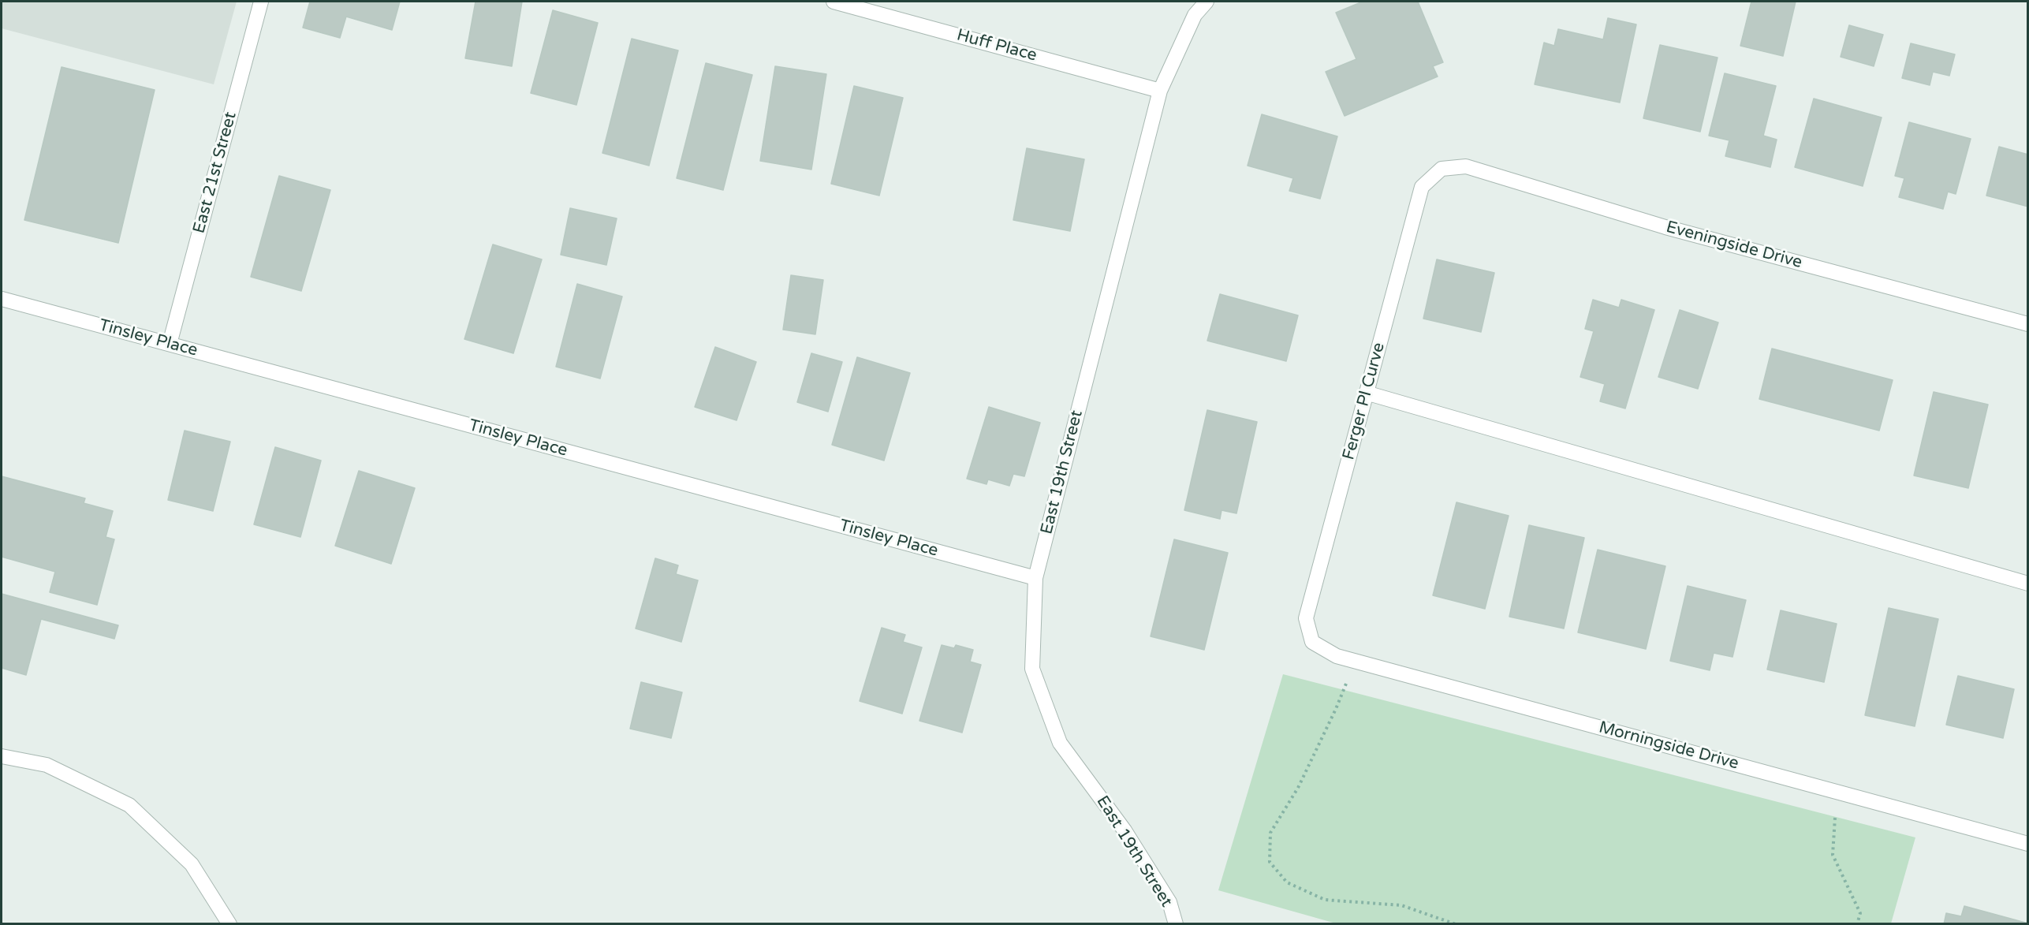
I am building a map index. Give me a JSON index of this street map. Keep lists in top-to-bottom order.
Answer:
{
  "streets": {
    "street": [
      "Huff Place",
      "East 21st Street",
      "Eveningside Drive",
      "Tinsley Place",
      "Ferger Pl Curve",
      "East 19th Street",
      "Morningside Drive"
    ]
  },
  "crossings": [
    ["Huff Place", "East 19th Street"],
    ["East 21st Street", "Tinsley Place"],
    ["Eveningside Drive", "Ferger Pl Curve"],
    ["Tinsley Place", "East 19th Street"],
    ["Ferger Pl Curve", "Morningside Drive"]
  ]
}
